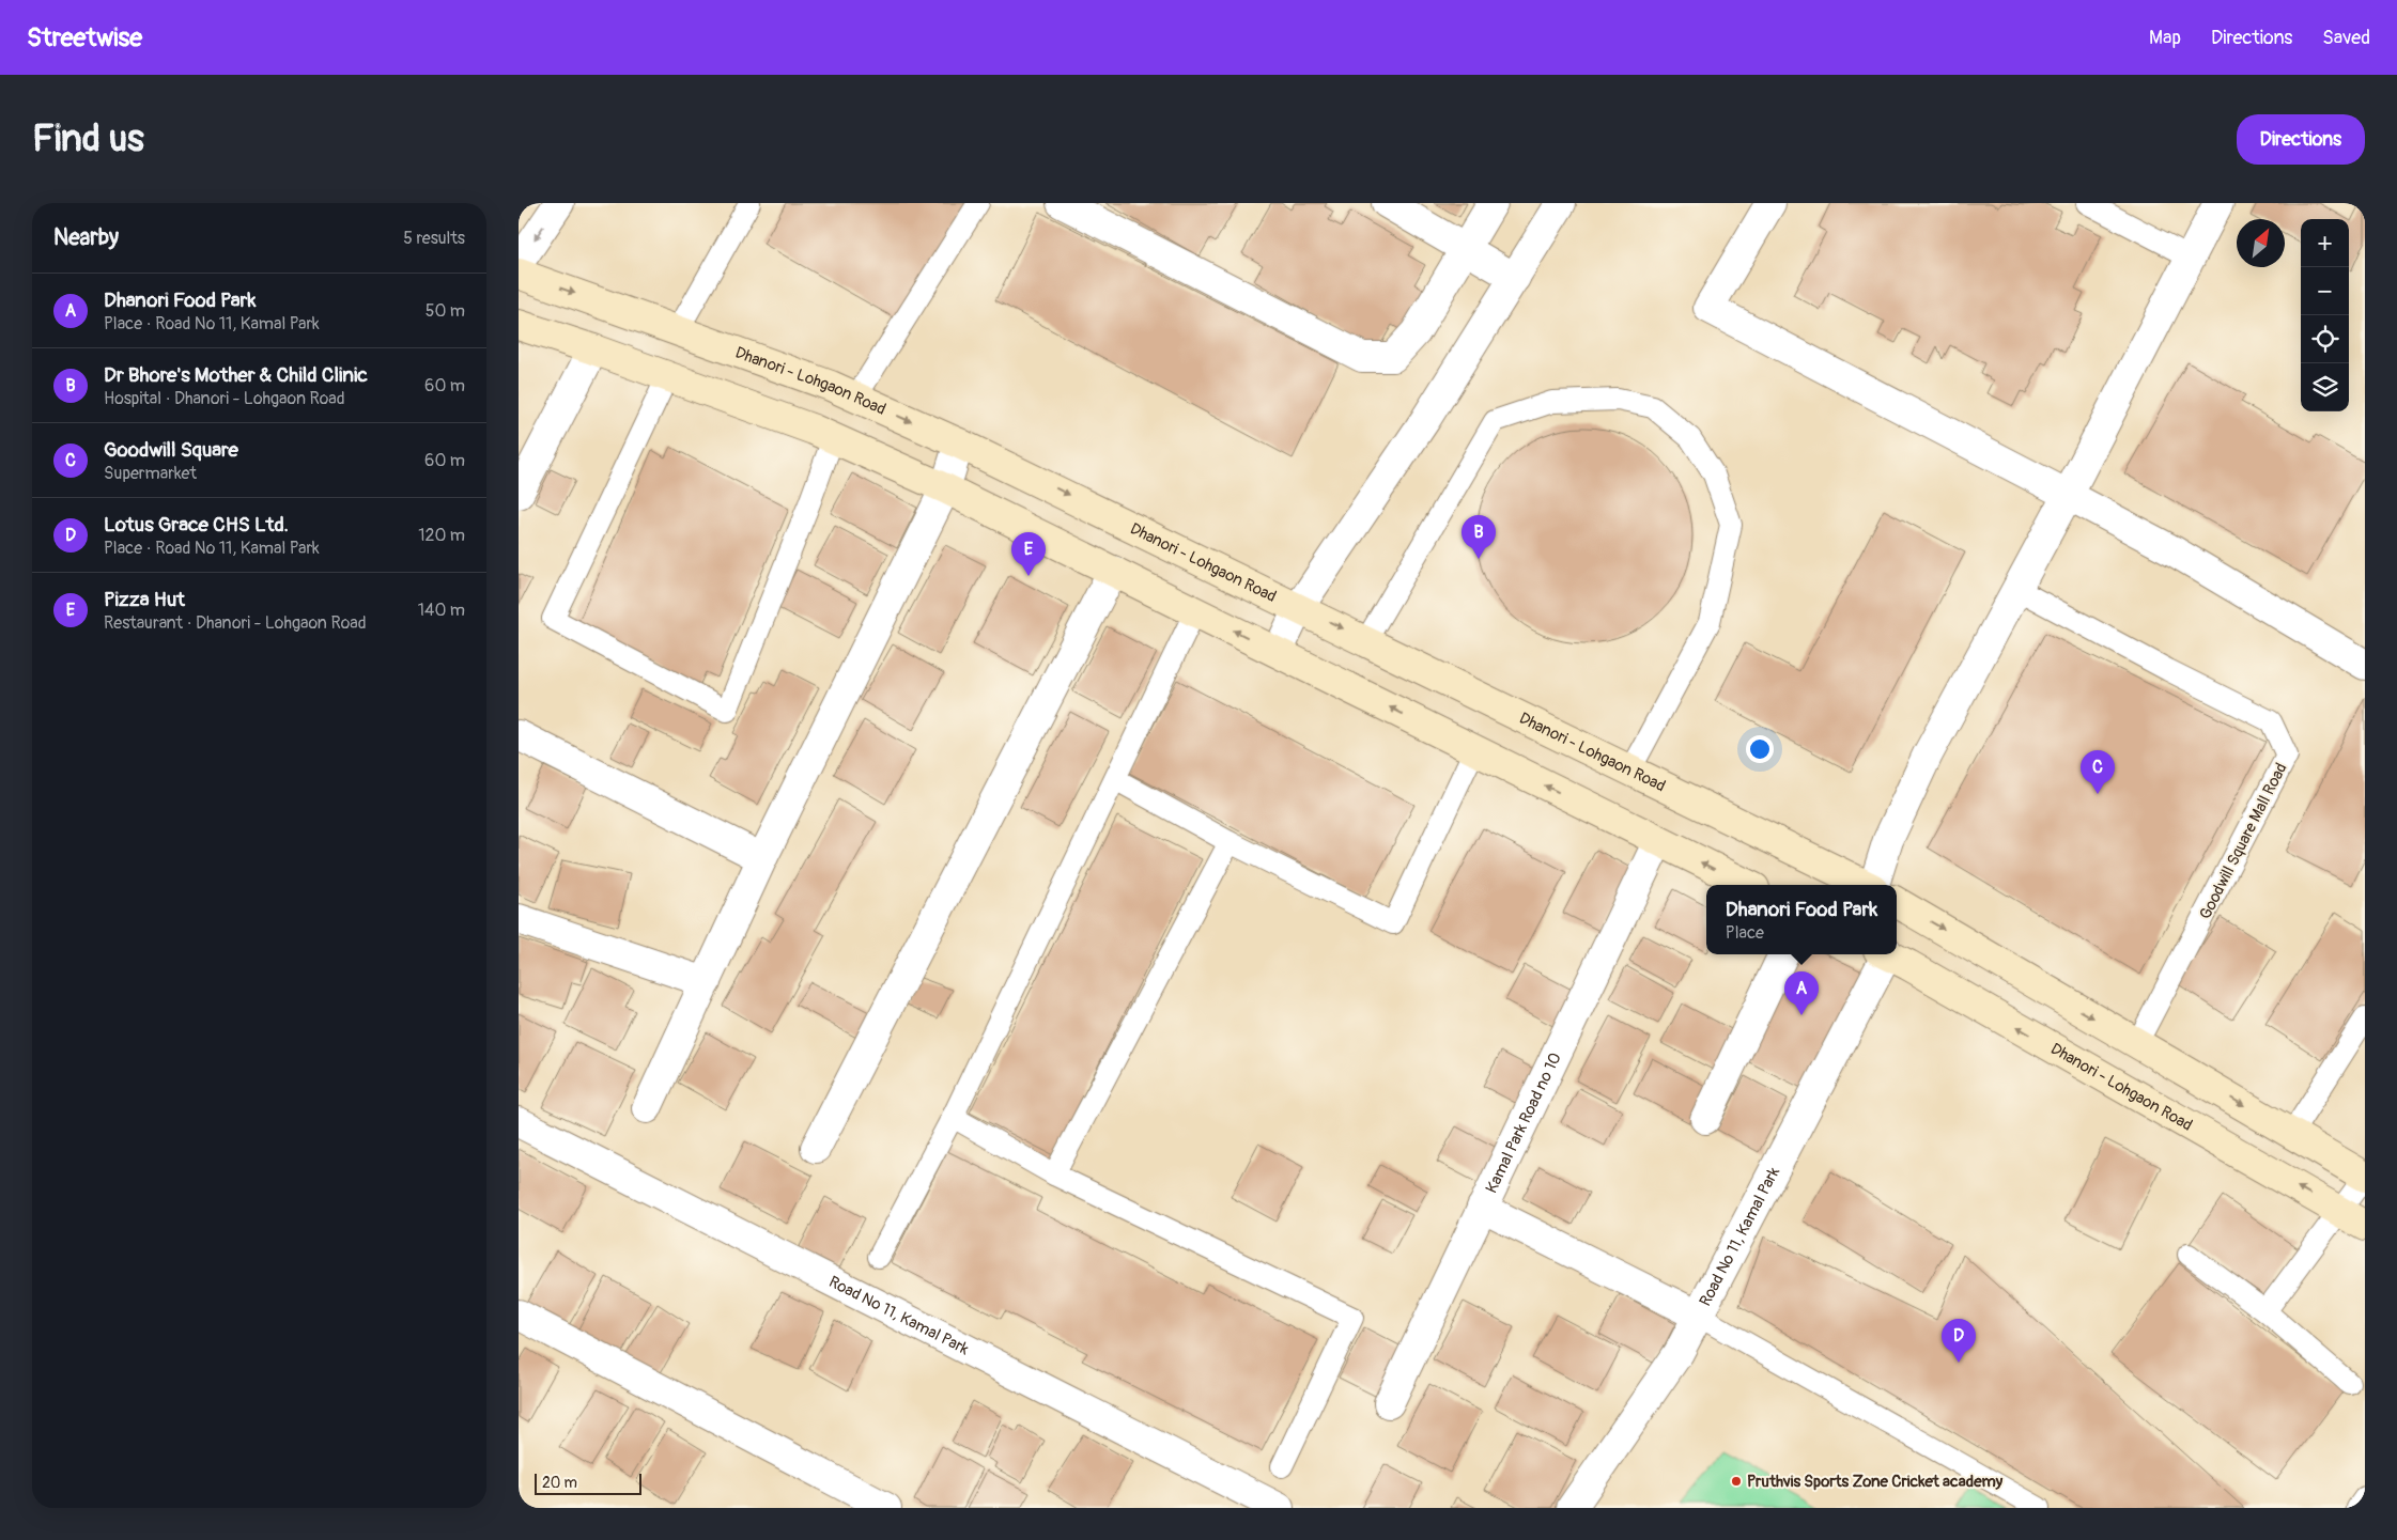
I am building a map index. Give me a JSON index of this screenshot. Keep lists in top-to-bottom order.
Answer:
{
  "streets": {
    "main road": ["Dhanori - Lohgaon Road"],
    "street": ["Kamal Park Road no 10", "Road No 11, Kamal Park"],
    "lane": ["Goodwill Square Mall Road"]
  },
  "places": ["Pruthvis Sports Zone Cricket academy"],
  "scale_bar": "20 m",
  "north": "top right",
  "page": {
    "header": "Streetwise",
    "nav": ["Map", "Directions", "Saved"],
    "buttons": "Directions",
    "title": "Find us",
    "heading": ["Nearby", "5 results"],
    "map_buttons": ["+", "−"],
    "list": [
      {
        "mark": "A",
        "name": "Dhanori Food Park",
        "note": "Place · Road No 11, Kamal Park",
        "value": "50 m"
      },
      {
        "mark": "B",
        "name": "Dr Bhore's Mother & Child Clinic",
        "note": "Hospital · Dhanori - Lohgaon Road",
        "value": "60 m"
      },
      {
        "mark": "C",
        "name": "Goodwill Square",
        "note": "Supermarket",
        "value": "60 m"
      },
      {
        "mark": "D",
        "name": "Lotus Grace CHS Ltd.",
        "note": "Place · Road No 11, Kamal Park",
        "value": "120 m"
      },
      {
        "mark": "E",
        "name": "Pizza Hut",
        "note": "Restaurant · Dhanori - Lohgaon Road",
        "value": "140 m"
      }
    ],
    "pins": [
      "B",
      "E",
      "C",
      "A",
      "D"
    ],
    "popup": ["Dhanori Food Park", "Place"],
    "scale": "20 m"
  }
}
